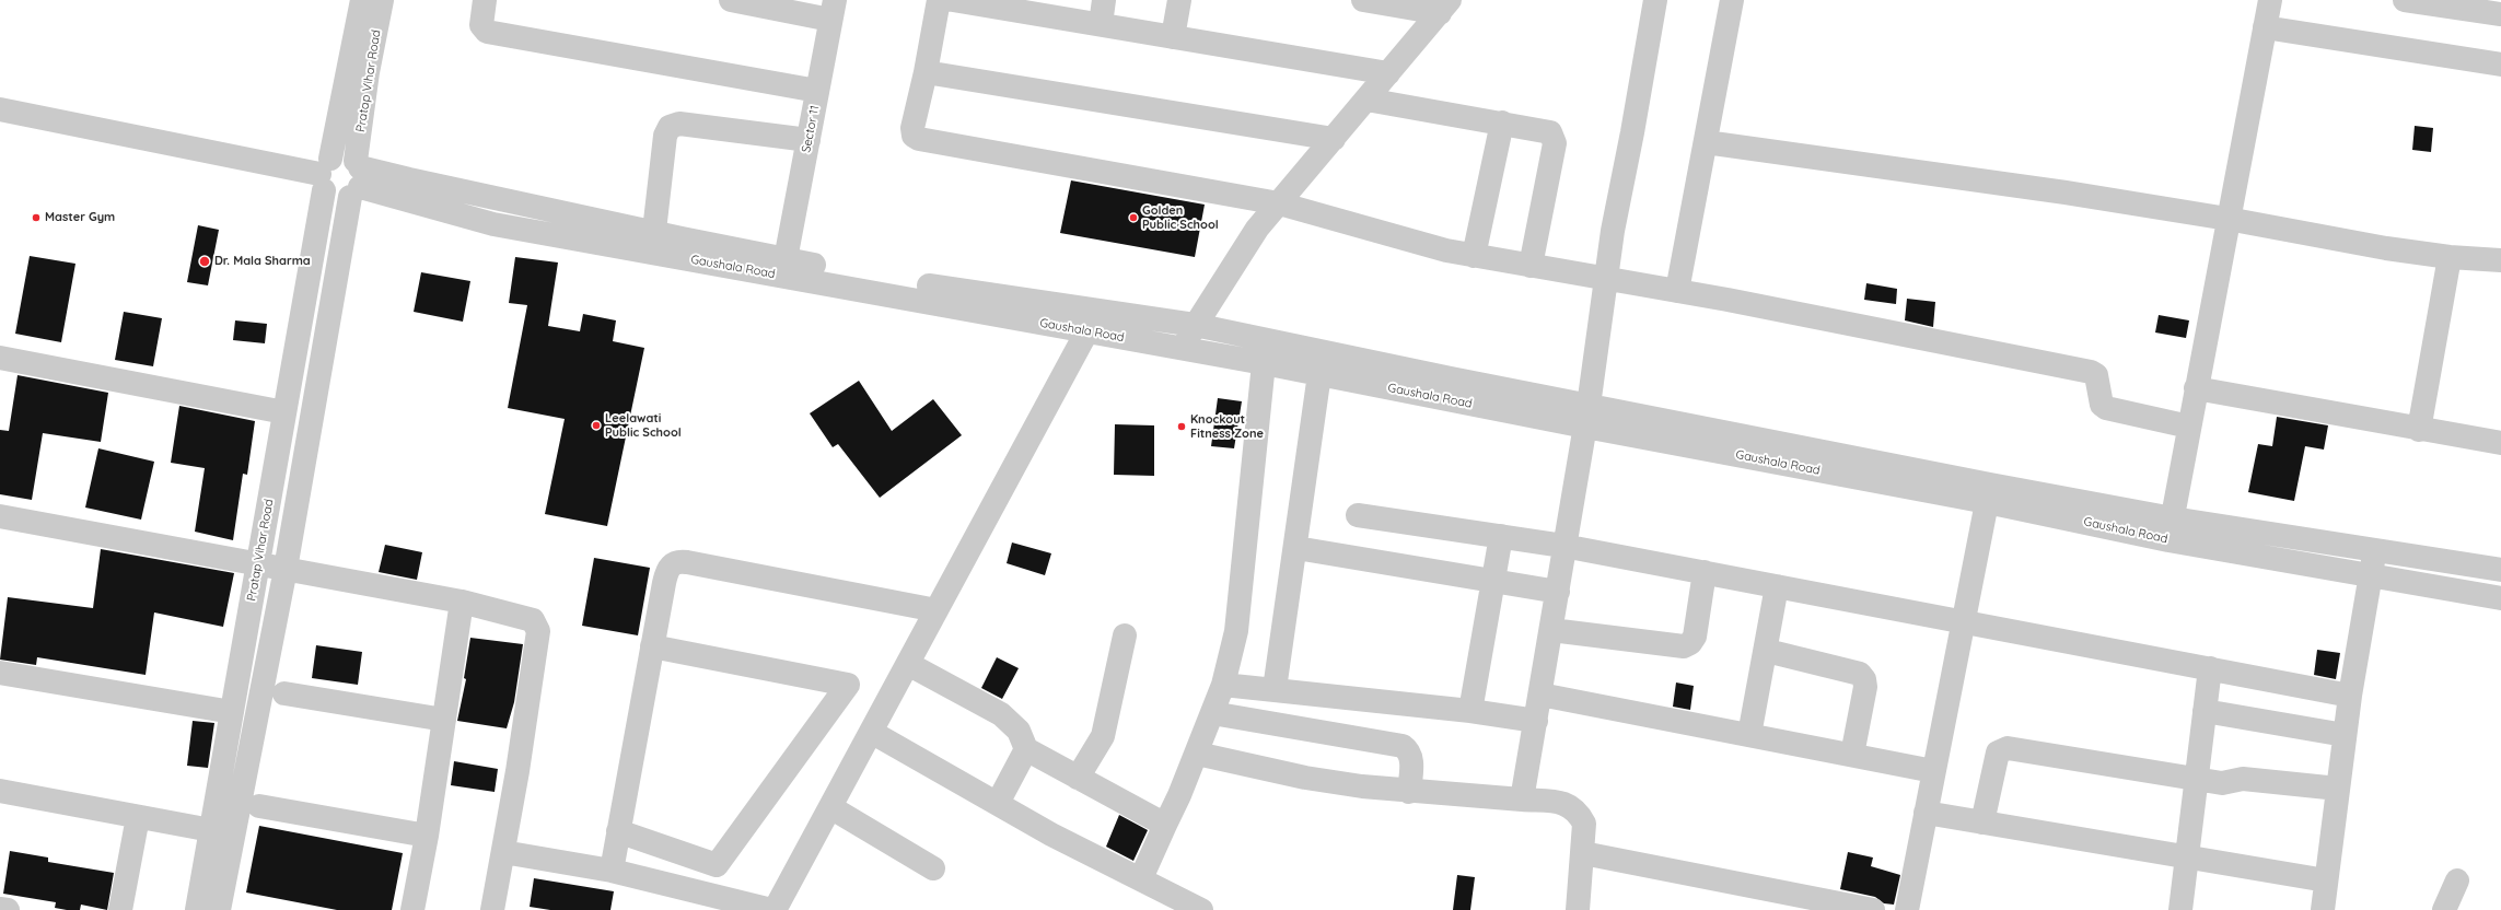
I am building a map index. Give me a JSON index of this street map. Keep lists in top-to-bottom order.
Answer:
{
  "streets": {
    "street": ["Pratap Vihar Road", "Sector 11", "Gaushala Road"]
  },
  "crossings": [
    ["Pratap Vihar Road", "Gaushala Road"],
    ["Sector 11", "Gaushala Road"]
  ],
  "places": [
    "Master Gym",
    "Golden Public School",
    "Dr. Mala Sharma",
    "Leelawati Public School",
    "Knockout Fitness Zone"
  ]
}
